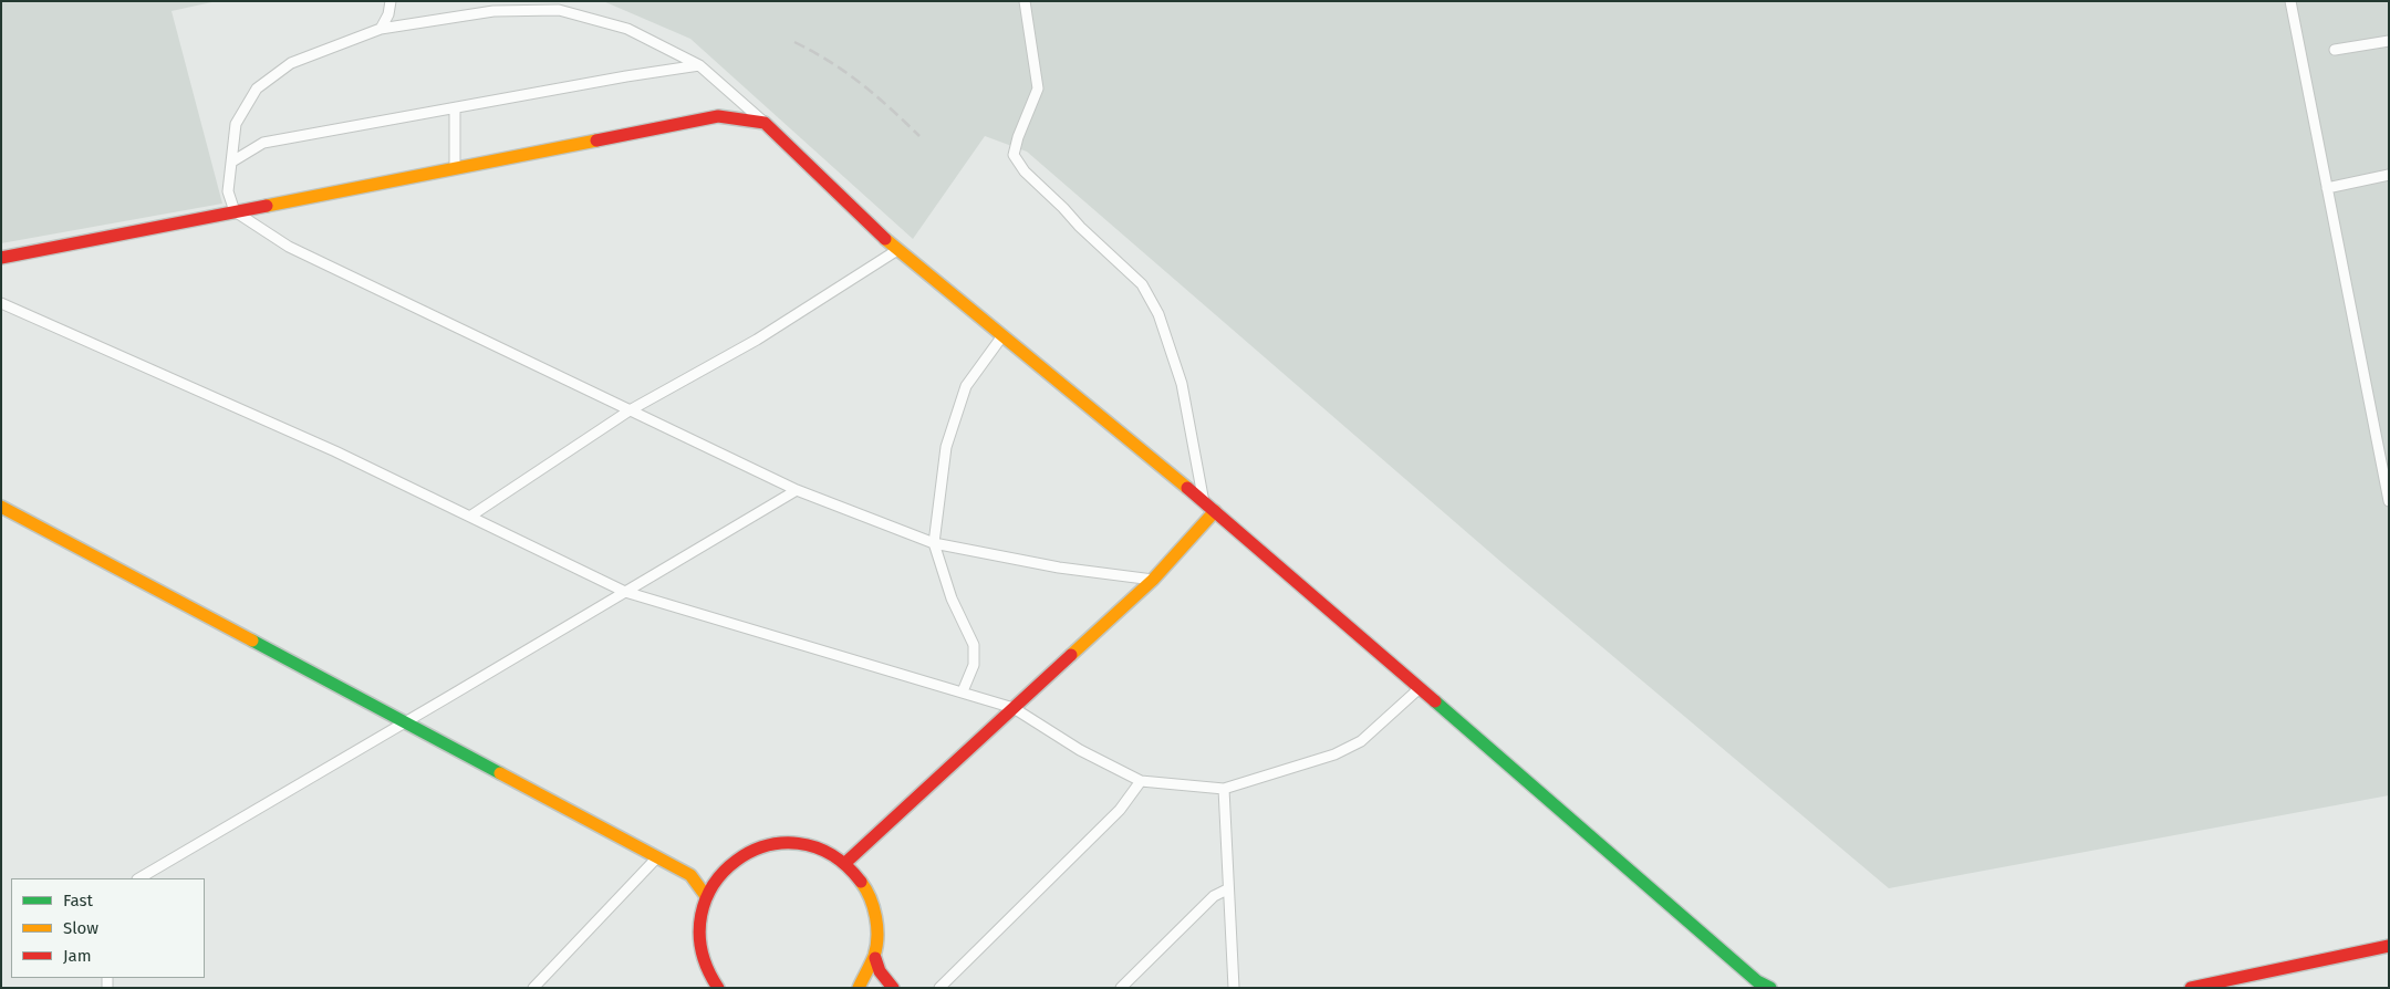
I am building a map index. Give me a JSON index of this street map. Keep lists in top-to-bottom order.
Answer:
{
  "legend": ["Fast", "Slow", "Jam"]
}
